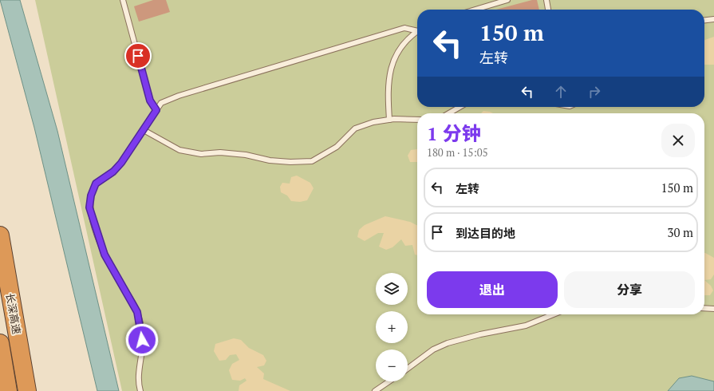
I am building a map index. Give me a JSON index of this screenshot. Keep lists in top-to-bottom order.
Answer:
{
  "streets": {
    "highway": ["长深高速"]
  },
  "page": {
    "turn": ["150 m", "左转"],
    "heading": ["1 分钟", "180 m · 15:05"],
    "list": [
      {
        "name": "左转",
        "value": "150 m"
      },
      {
        "name": "到达目的地",
        "value": "30 m"
      }
    ],
    "buttons": ["退出", "分享"],
    "map_buttons": ["+", "−"]
  }
}
